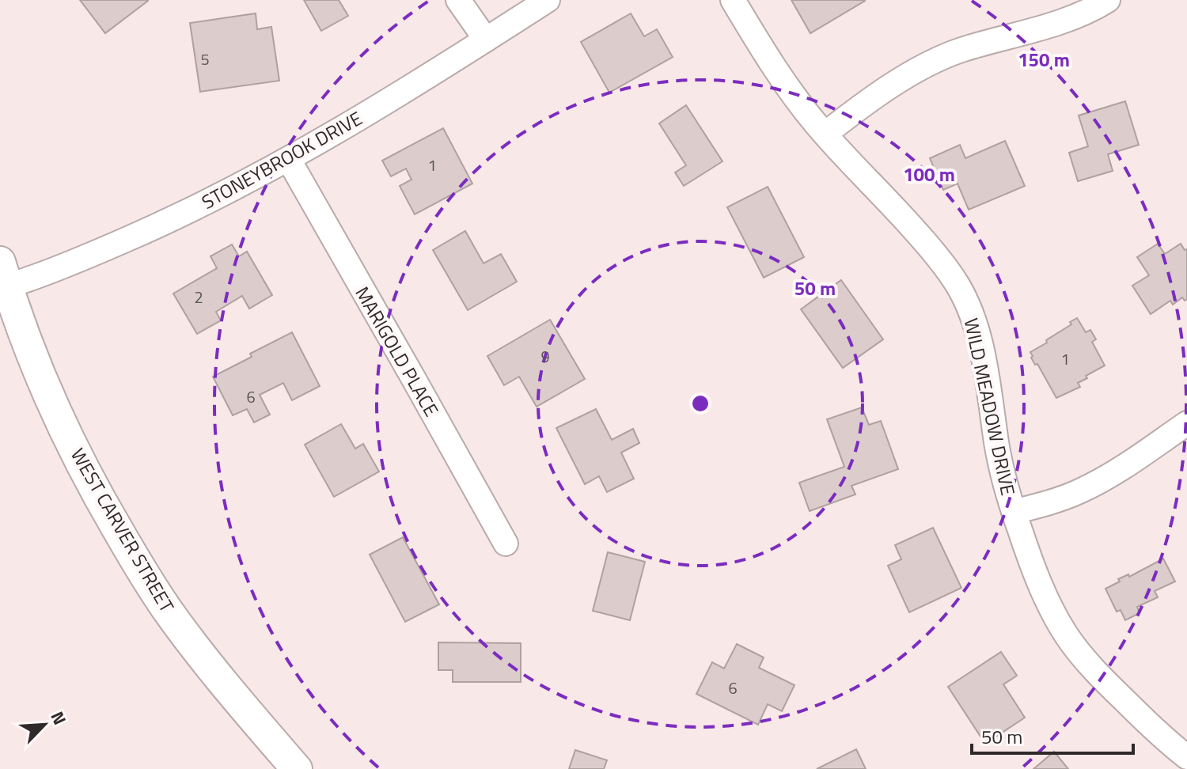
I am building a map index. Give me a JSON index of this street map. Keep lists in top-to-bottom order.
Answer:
{
  "streets": {
    "street": [
      "STONEYBROOK DRIVE",
      "MARIGOLD PLACE",
      "WILD MEADOW DRIVE",
      "WEST CARVER STREET"
    ]
  },
  "crossings": [
    ["STONEYBROOK DRIVE", "MARIGOLD PLACE"],
    ["STONEYBROOK DRIVE", "WEST CARVER STREET"]
  ],
  "house_numbers": [
    "5",
    "1",
    "2",
    "9",
    "1",
    "6",
    "6"
  ],
  "scale_bar": "50 m",
  "north": "top right",
  "rings": ["150 m", "100 m", "50 m"]
}
